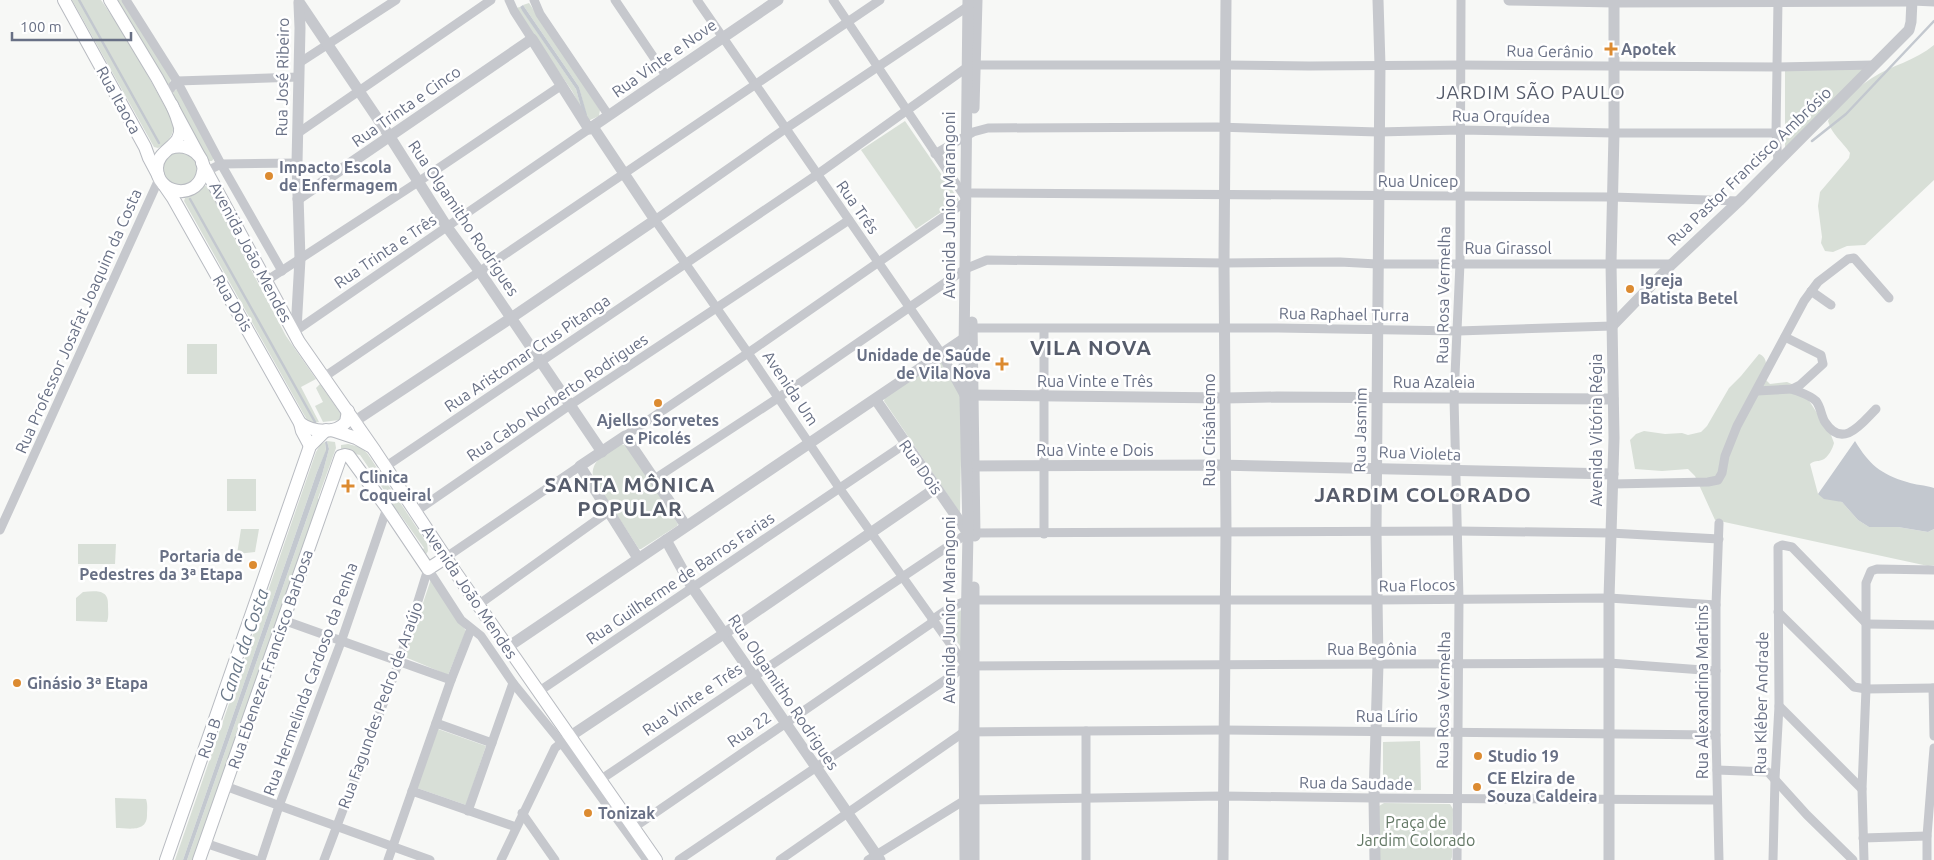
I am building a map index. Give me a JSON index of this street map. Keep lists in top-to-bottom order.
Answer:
{
  "streets": {
    "main road": [
      "Rua Itaoca",
      "Avenida João Mendes",
      "Rua Dois",
      "Rua Ebenezer Francisco Barbosa",
      "Rua B"
    ],
    "street": [
      "Rua Gerânio",
      "Rua Vinte e Nove",
      "Rua José Ribeiro",
      "Rua Trinta e Cinco",
      "Rua Orquídea",
      "Rua Pastor Francisco Ambrósio",
      "Rua Unicep",
      "Avenida Junior Marangoni",
      "Rua Três",
      "Rua Olgamitho Rodrigues",
      "Rua Girassol",
      "Rua Trinta e Três",
      "Rua Rosa Vermelha",
      "Rua Raphael Turra",
      "Rua Professor Josafat Joaquim da Costa",
      "Rua Aristomar Crus Pitanga",
      "Rua Vinte e Três",
      "Rua Azaleia",
      "Avenida Um",
      "Rua Cabo Norberto Rodrigues",
      "Rua Crisântemo",
      "Rua Jasmim",
      "Avenida Vitória Régia",
      "Rua Vinte e Dois",
      "Rua Violeta",
      "Rua Guilherme de Barros Farias",
      "Rua Flocos",
      "Rua Begônia",
      "Rua Hermelinda Cardoso da Penha",
      "Rua Alexandrina Martins",
      "Rua Kléber Andrade",
      "Rua Fagundes Pedro de Araújo",
      "Rua Lírio",
      "Rua 22",
      "Rua da Saudade"
    ]
  },
  "crossings": [
    ["Rua Gerânio", "Rua Pastor Francisco Ambrósio"],
    ["Rua Gerânio", "Avenida Junior Marangoni"],
    ["Rua Gerânio", "Rua Rosa Vermelha"],
    ["Rua Gerânio", "Rua Aristomar Crus Pitanga"],
    ["Rua Gerânio", "Rua Crisântemo"],
    ["Rua Gerânio", "Rua Jasmim"],
    ["Rua Gerânio", "Avenida Vitória Régia"],
    ["Rua Vinte e Nove", "Rua Três"],
    ["Rua Vinte e Nove", "Rua Trinta e Três"],
    ["Rua Vinte e Nove", "Avenida Um"],
    ["Rua José Ribeiro", "Rua Trinta e Cinco"],
    ["Rua José Ribeiro", "Rua Olgamitho Rodrigues"],
    ["Rua José Ribeiro", "Rua Trinta e Três"],
    ["Rua José Ribeiro", "Avenida João Mendes"],
    ["Rua Itaoca", "Rua Dois"],
    ["Rua Trinta e Cinco", "Rua Olgamitho Rodrigues"],
    ["Rua Trinta e Cinco", "Avenida Um"],
    ["Rua Orquídea", "Avenida Junior Marangoni"],
    ["Rua Orquídea", "Rua Rosa Vermelha"],
    ["Rua Orquídea", "Rua Crisântemo"],
    ["Rua Orquídea", "Rua Jasmim"],
    ["Rua Orquídea", "Avenida Vitória Régia"],
    ["Rua Pastor Francisco Ambrósio", "Rua Unicep"],
    ["Rua Pastor Francisco Ambrósio", "Rua Girassol"],
    ["Rua Pastor Francisco Ambrósio", "Rua Raphael Turra"],
    ["Rua Pastor Francisco Ambrósio", "Avenida Vitória Régia"],
    ["Rua Unicep", "Avenida Junior Marangoni"],
    ["Rua Unicep", "Rua Rosa Vermelha"],
    ["Rua Unicep", "Rua Crisântemo"],
    ["Rua Unicep", "Rua Jasmim"],
    ["Rua Unicep", "Avenida Vitória Régia"],
    ["Avenida Junior Marangoni", "Rua Três"],
    ["Avenida Junior Marangoni", "Rua Girassol"],
    ["Avenida Junior Marangoni", "Rua Dois"],
    ["Avenida Junior Marangoni", "Rua Raphael Turra"],
    ["Avenida Junior Marangoni", "Rua Aristomar Crus Pitanga"],
    ["Avenida Junior Marangoni", "Rua Vinte e Três"],
    ["Avenida Junior Marangoni", "Avenida Um"],
    ["Avenida Junior Marangoni", "Rua Vinte e Dois"],
    ["Avenida Junior Marangoni", "Rua Flocos"],
    ["Avenida Junior Marangoni", "Rua Begônia"],
    ["Avenida Junior Marangoni", "Rua Lírio"],
    ["Avenida Junior Marangoni", "Rua 22"],
    ["Avenida Junior Marangoni", "Rua da Saudade"],
    ["Rua Três", "Rua Aristomar Crus Pitanga"],
    ["Rua Três", "Rua Vinte e Três"],
    ["Rua Três", "Rua Cabo Norberto Rodrigues"],
    ["Rua Olgamitho Rodrigues", "Rua Trinta e Três"],
    ["Rua Olgamitho Rodrigues", "Rua Aristomar Crus Pitanga"],
    ["Rua Olgamitho Rodrigues", "Rua Vinte e Três"],
    ["Rua Olgamitho Rodrigues", "Rua Cabo Norberto Rodrigues"],
    ["Rua Olgamitho Rodrigues", "Rua Guilherme de Barros Farias"],
    ["Rua Olgamitho Rodrigues", "Rua 22"],
    ["Rua Girassol", "Rua Rosa Vermelha"],
    ["Rua Girassol", "Rua Crisântemo"],
    ["Rua Girassol", "Rua Jasmim"],
    ["Rua Girassol", "Avenida Vitória Régia"],
    ["Rua Trinta e Três", "Avenida João Mendes"],
    ["Rua Trinta e Três", "Avenida Um"],
    ["Avenida João Mendes", "Rua Dois"],
    ["Avenida João Mendes", "Rua Professor Josafat Joaquim da Costa"],
    ["Avenida João Mendes", "Rua Aristomar Crus Pitanga"],
    ["Avenida João Mendes", "Rua Vinte e Três"],
    ["Avenida João Mendes", "Rua Cabo Norberto Rodrigues"],
    ["Avenida João Mendes", "Rua Guilherme de Barros Farias"],
    ["Avenida João Mendes", "Rua 22"],
    ["Rua Rosa Vermelha", "Rua Raphael Turra"],
    ["Rua Rosa Vermelha", "Rua Azaleia"],
    ["Rua Rosa Vermelha", "Rua Violeta"],
    ["Rua Rosa Vermelha", "Rua Flocos"],
    ["Rua Rosa Vermelha", "Rua Begônia"],
    ["Rua Rosa Vermelha", "Rua Lírio"],
    ["Rua Rosa Vermelha", "Rua da Saudade"],
    ["Rua Dois", "Rua Professor Josafat Joaquim da Costa"],
    ["Rua Dois", "Rua Vinte e Três"],
    ["Rua Dois", "Rua Guilherme de Barros Farias"],
    ["Rua Dois", "Rua B"],
    ["Rua Raphael Turra", "Rua Crisântemo"],
    ["Rua Raphael Turra", "Rua Jasmim"],
    ["Rua Raphael Turra", "Avenida Vitória Régia"],
    ["Rua Aristomar Crus Pitanga", "Avenida Um"],
    ["Rua Vinte e Três", "Rua Azaleia"],
    ["Rua Vinte e Três", "Avenida Um"],
    ["Rua Vinte e Três", "Rua Crisântemo"],
    ["Rua Azaleia", "Rua Crisântemo"],
    ["Rua Azaleia", "Rua Jasmim"],
    ["Rua Azaleia", "Avenida Vitória Régia"],
    ["Avenida Um", "Rua Cabo Norberto Rodrigues"],
    ["Avenida Um", "Rua Guilherme de Barros Farias"],
    ["Avenida Um", "Rua Begônia"],
    ["Avenida Um", "Rua 22"],
    ["Rua Crisântemo", "Rua Vinte e Dois"],
    ["Rua Crisântemo", "Rua Violeta"],
    ["Rua Crisântemo", "Rua Flocos"],
    ["Rua Crisântemo", "Rua Begônia"],
    ["Rua Crisântemo", "Rua Lírio"],
    ["Rua Crisântemo", "Rua da Saudade"],
    ["Rua Jasmim", "Rua Violeta"],
    ["Rua Jasmim", "Rua Flocos"],
    ["Rua Jasmim", "Rua Begônia"],
    ["Rua Jasmim", "Rua Lírio"],
    ["Rua Jasmim", "Rua da Saudade"],
    ["Avenida Vitória Régia", "Rua Violeta"],
    ["Avenida Vitória Régia", "Rua Flocos"],
    ["Avenida Vitória Régia", "Rua Begônia"],
    ["Avenida Vitória Régia", "Rua Lírio"],
    ["Avenida Vitória Régia", "Rua da Saudade"],
    ["Rua Vinte e Dois", "Rua Violeta"],
    ["Rua Flocos", "Rua Alexandrina Martins"],
    ["Rua Flocos", "Rua 22"],
    ["Rua Begônia", "Rua Alexandrina Martins"],
    ["Rua Ebenezer Francisco Barbosa", "Rua Hermelinda Cardoso da Penha"],
    ["Rua Alexandrina Martins", "Rua Lírio"],
    ["Rua Alexandrina Martins", "Rua da Saudade"]
  ],
  "districts": [
    "JARDIM SÃO PAULO",
    "VILA NOVA",
    "SANTA MÔNICA POPULAR",
    "JARDIM COLORADO"
  ],
  "water": ["Canal da Costa"],
  "parks": ["Praça de Jardim Colorado"],
  "places": {
    "health": ["Apotek", "Unidade de Saúde de Vila Nova", "Clinica Coqueiral"],
    "other": [
      "Impacto Escola de Enfermagem",
      "Igreja Batista Betel",
      "Ajellso Sorvetes e Picolés",
      "Portaria de Pedestres da 3ª Etapa",
      "Ginásio 3ª Etapa",
      "Studio 19",
      "CE Elzira de Souza Caldeira",
      "Tonizak"
    ]
  },
  "scale_bar": "100 m"
}
